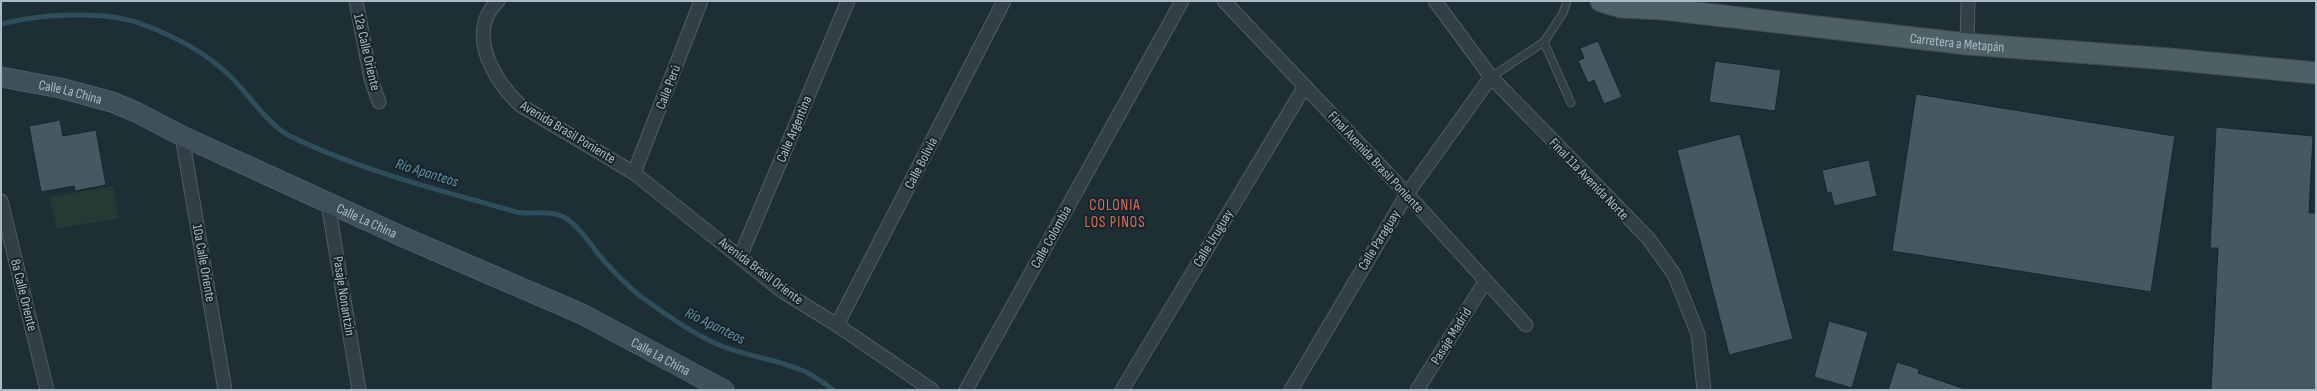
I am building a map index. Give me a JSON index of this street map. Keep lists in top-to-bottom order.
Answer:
{
  "streets": {
    "main road": ["Carretera a Metapán", "Calle La China"],
    "street": [
      "12a Calle Oriente",
      "Calle Perú",
      "Calle Argentina",
      "Avenida Brasil Poniente",
      "Final Avenida Brasil Poniente",
      "Calle Bolivia",
      "Final 11a Avenida Norte",
      "Calle Colombia",
      "Calle Uruguay",
      "Calle Paraguay",
      "10a Calle Oriente",
      "Avenida Brasil Oriente",
      "8a Calle Oriente",
      "Pasaje Nonantzin",
      "Pasaje Madrid"
    ]
  },
  "crossings": [
    ["Calle Perú", "Avenida Brasil Poniente"],
    ["Calle Perú", "Avenida Brasil Oriente"],
    ["Calle La China", "10a Calle Oriente"],
    ["Calle La China", "Pasaje Nonantzin"],
    ["Calle Argentina", "Avenida Brasil Oriente"],
    ["Avenida Brasil Poniente", "Avenida Brasil Oriente"],
    ["Final Avenida Brasil Poniente", "Calle Uruguay"],
    ["Final Avenida Brasil Poniente", "Calle Paraguay"],
    ["Final Avenida Brasil Poniente", "Pasaje Madrid"],
    ["Calle Bolivia", "Avenida Brasil Oriente"],
    ["Final 11a Avenida Norte", "Calle Paraguay"]
  ],
  "districts": ["COLONIA LOS PINOS"],
  "water": ["Río Apanteos"]
}
